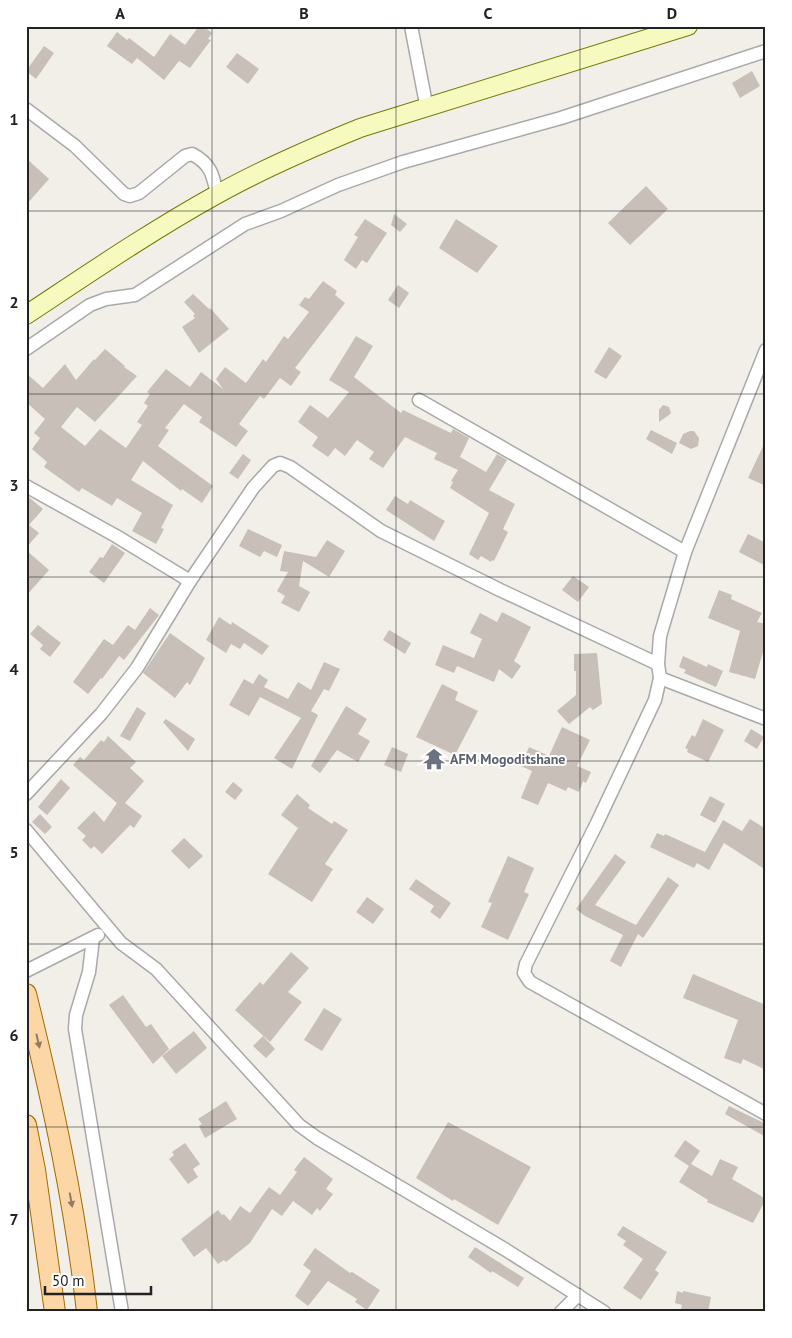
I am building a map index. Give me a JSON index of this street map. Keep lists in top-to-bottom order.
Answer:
{
  "places": {
    "temple": ["AFM Mogoditshane"]
  },
  "scale_bar": "50 m",
  "grid": {
    "columns": [
      "A",
      "B",
      "C",
      "D"
    ],
    "rows": [
      "1",
      "2",
      "3",
      "4",
      "5",
      "6",
      "7"
    ]
  }
}
